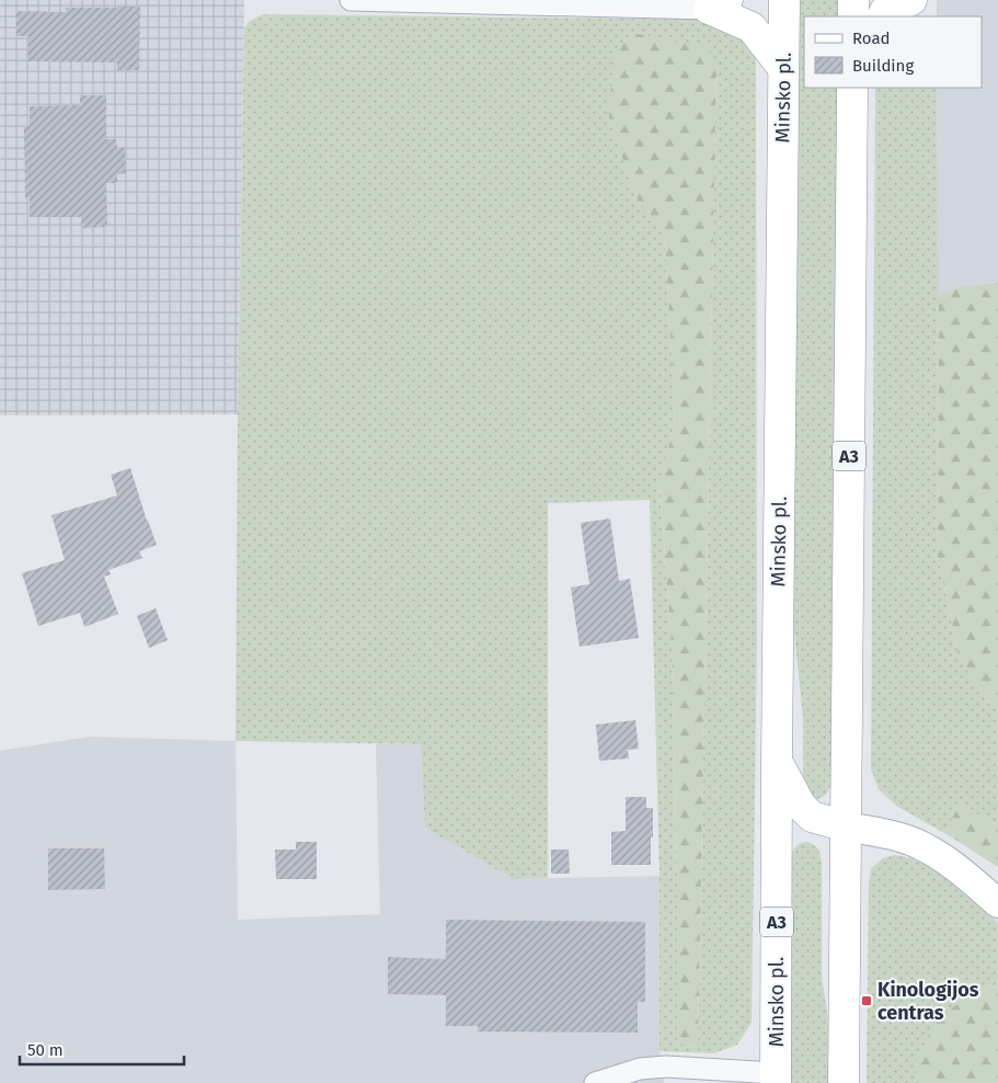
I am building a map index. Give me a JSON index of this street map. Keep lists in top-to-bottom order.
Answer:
{
  "streets": {
    "highway": ["Minsko pl.", "A3"]
  },
  "places": {
    "transit": ["Kinologijos centras"]
  },
  "legend": ["Road", "Building"],
  "scale_bar": "50 m"
}
